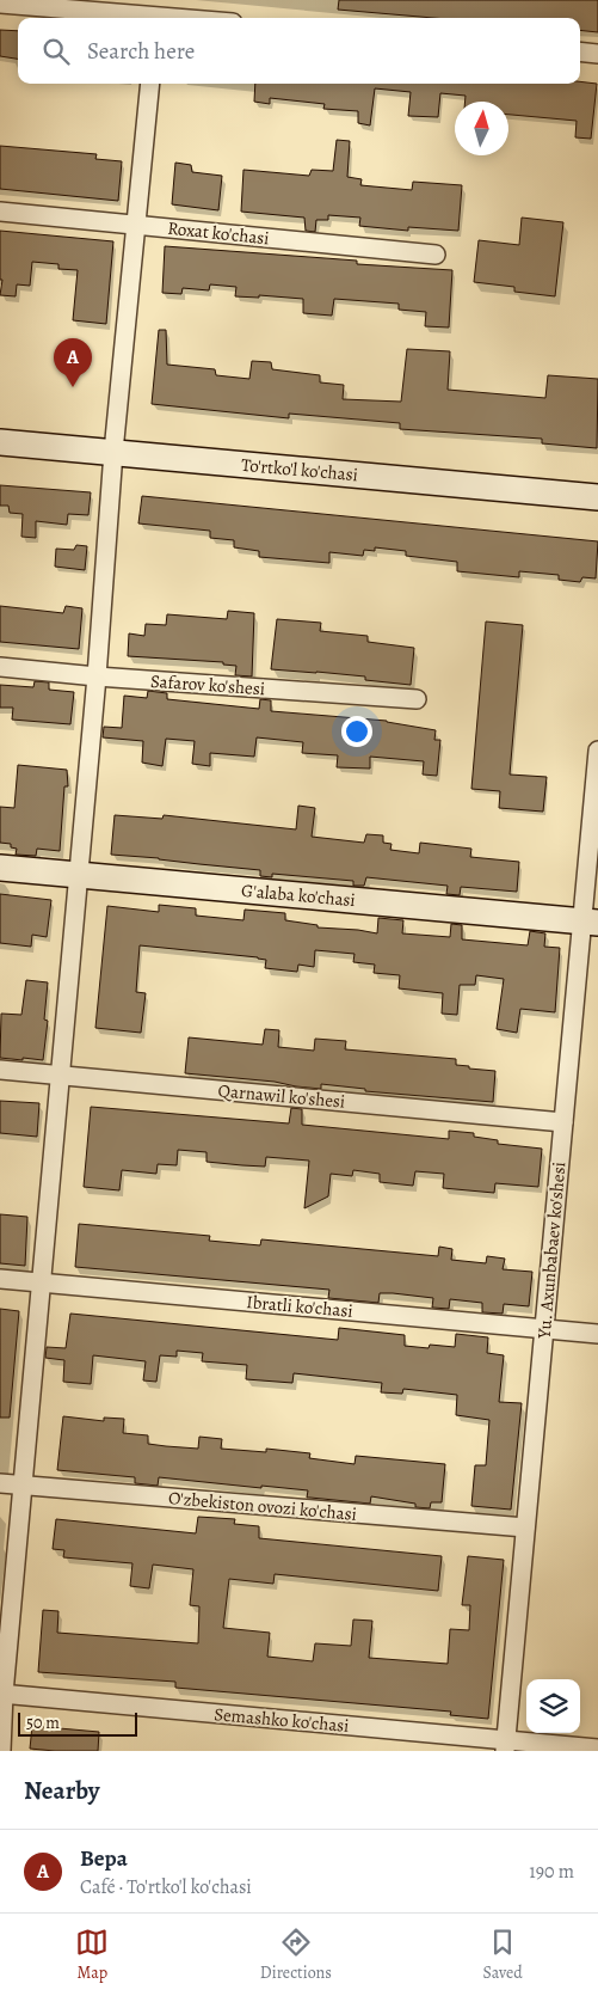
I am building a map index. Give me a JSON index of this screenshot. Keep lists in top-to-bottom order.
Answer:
{
  "streets": {
    "street": [
      "Roxat ko'chasi",
      "To'rtko'l ko'chasi",
      "Safarov ko'shesi",
      "G'alaba ko'chasi",
      "Qarnawil ko'shesi",
      "Yu. Axunbabaev ko'shesi",
      "Ibratli ko'chasi",
      "O'zbekiston ovozi ko'chasi",
      "Semashko ko'chasi"
    ]
  },
  "crossings": [
    ["G'alaba ko'chasi", "Yu. Axunbabaev ko'shesi"],
    ["Qarnawil ko'shesi", "Yu. Axunbabaev ko'shesi"],
    ["Yu. Axunbabaev ko'shesi", "Ibratli ko'chasi"],
    ["Yu. Axunbabaev ko'shesi", "O'zbekiston ovozi ko'chasi"],
    ["Yu. Axunbabaev ko'shesi", "Semashko ko'chasi"]
  ],
  "scale_bar": "50 m",
  "north": "top",
  "page": {
    "search": "Search here",
    "pins": "A",
    "scale": "50 m",
    "heading": "Nearby",
    "list": [
      {
        "mark": "A",
        "name": "Вера",
        "note": "Café · To'rtko'l ko'chasi",
        "value": "190 m"
      }
    ],
    "nav": ["Map", "Directions", "Saved"]
  }
}
